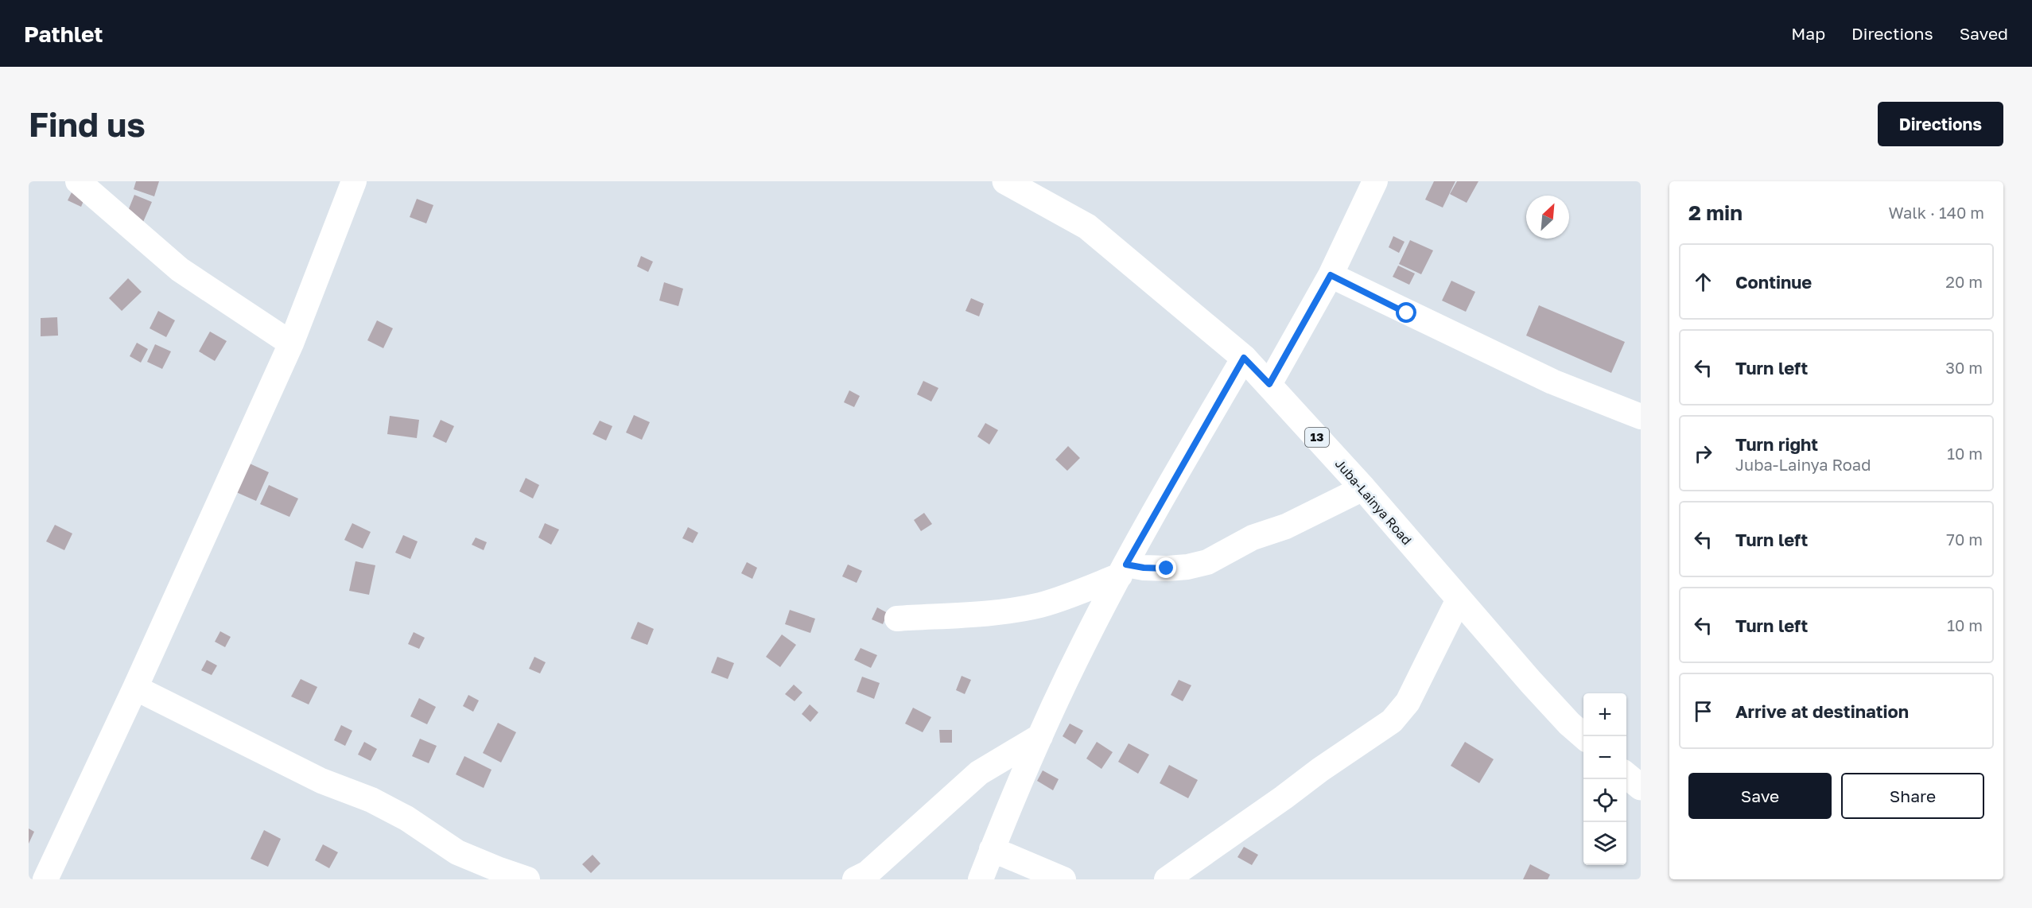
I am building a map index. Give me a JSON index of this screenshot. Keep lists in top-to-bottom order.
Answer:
{
  "streets": {
    "main road": ["13", "Juba-Lainya Road"]
  },
  "north": "top right",
  "page": {
    "header": "Pathlet",
    "nav": ["Map", "Directions", "Saved"],
    "buttons": [
      "Directions",
      ["Save", "Share"]
    ],
    "title": "Find us",
    "heading": ["2 min", "Walk · 140 m"],
    "list": [
      ["Continue", "20 m"],
      ["Turn left", "30 m"],
      ["Turn right", "Juba-Lainya Road", "10 m"],
      ["Turn left", "70 m"],
      ["Turn left", "10 m"],
      "Arrive at destination"
    ],
    "map_buttons": ["+", "−"]
  }
}
